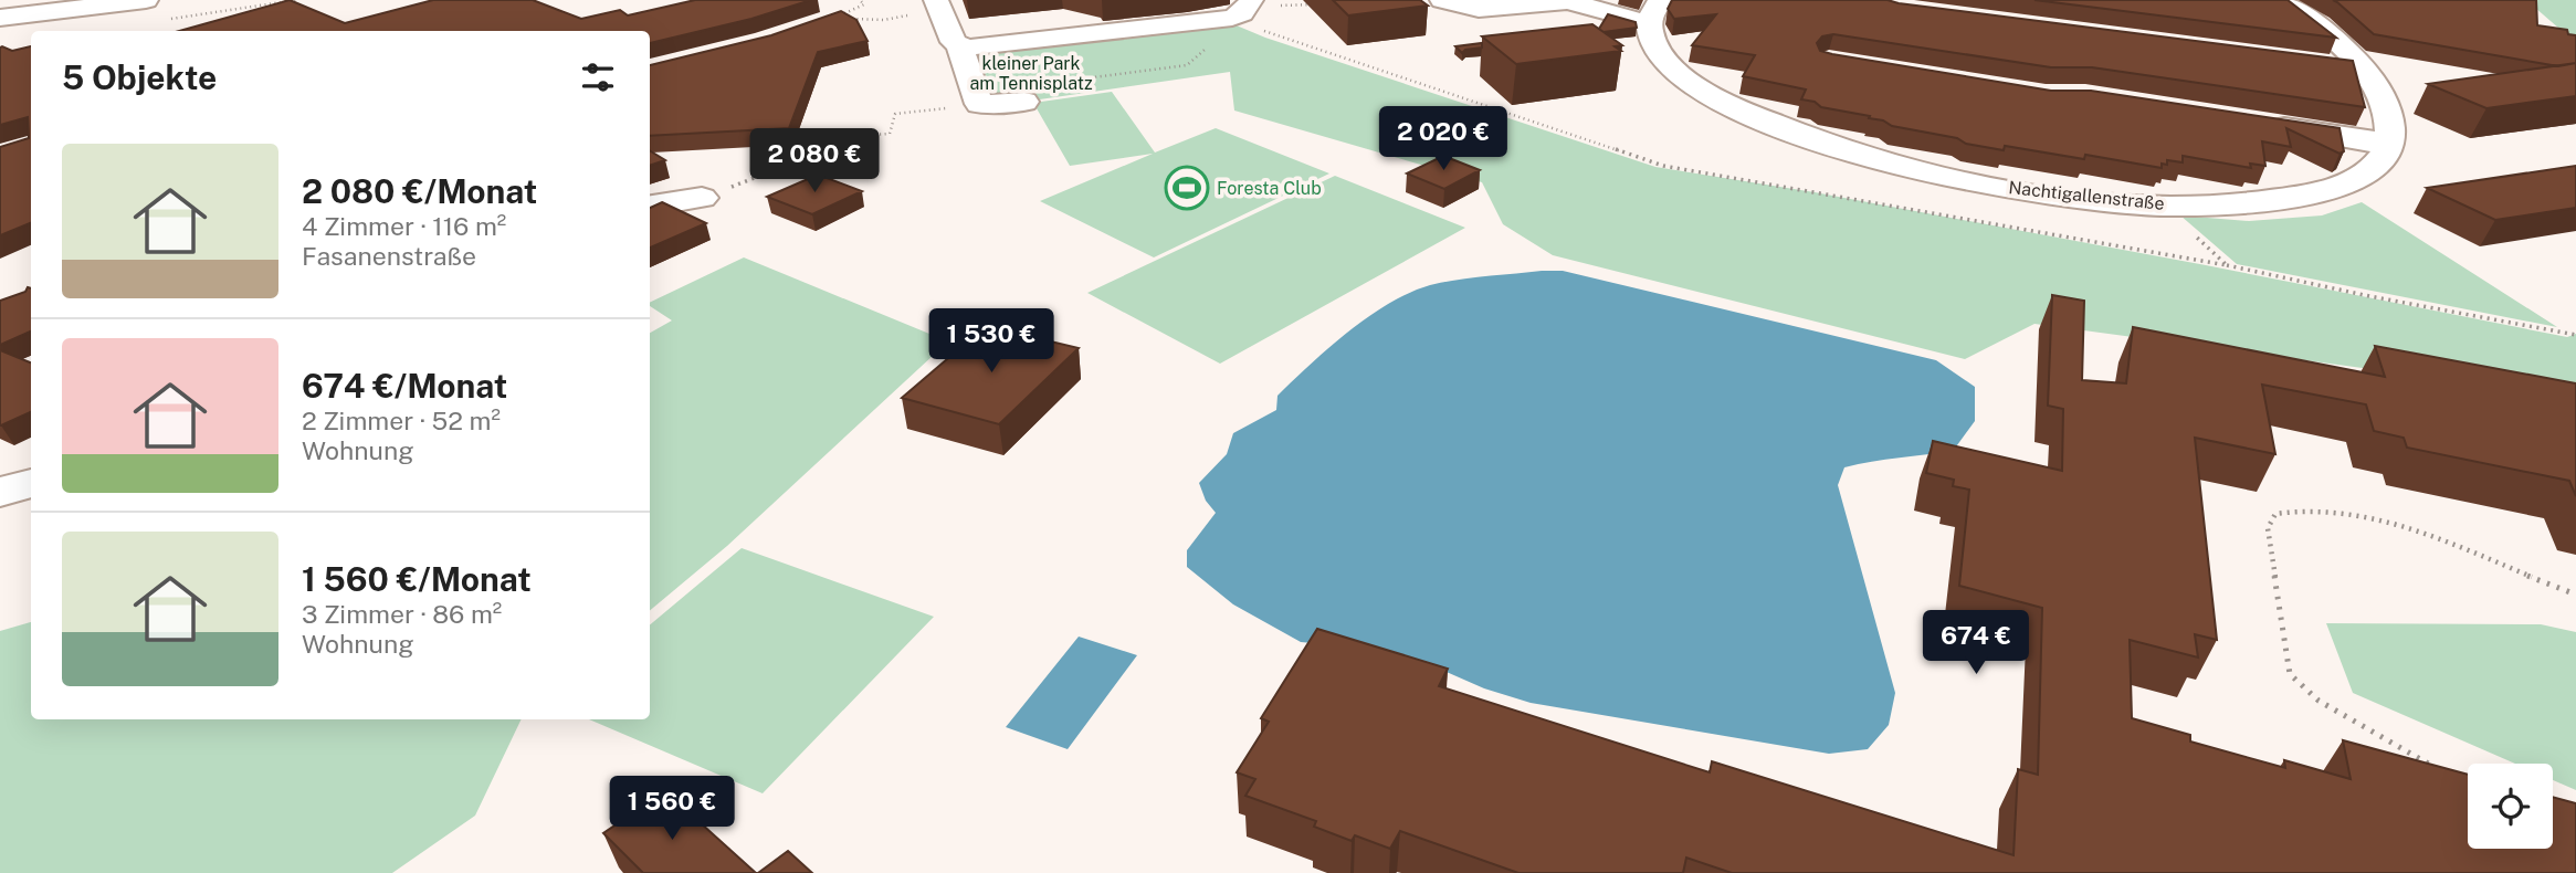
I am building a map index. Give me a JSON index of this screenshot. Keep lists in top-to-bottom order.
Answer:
{
  "streets": {
    "street": ["Nachtigallenstraße"]
  },
  "parks": ["kleiner Park am Tennisplatz"],
  "places": {
    "sports": ["Foresta Club"]
  },
  "page": {
    "heading": "5 Objekte",
    "price": [
      "2 020 €",
      "2 080 €",
      "1 530 €",
      "674 €",
      "1 560 €"
    ],
    "list": [
      {
        "name": "2 080 €/Monat",
        "note": "4 Zimmer · 116 m² · Fasanenstraße"
      },
      {
        "name": "674 €/Monat",
        "note": "2 Zimmer · 52 m² · Wohnung"
      },
      {
        "name": "1 560 €/Monat",
        "note": "3 Zimmer · 86 m² · Wohnung"
      }
    ]
  }
}
